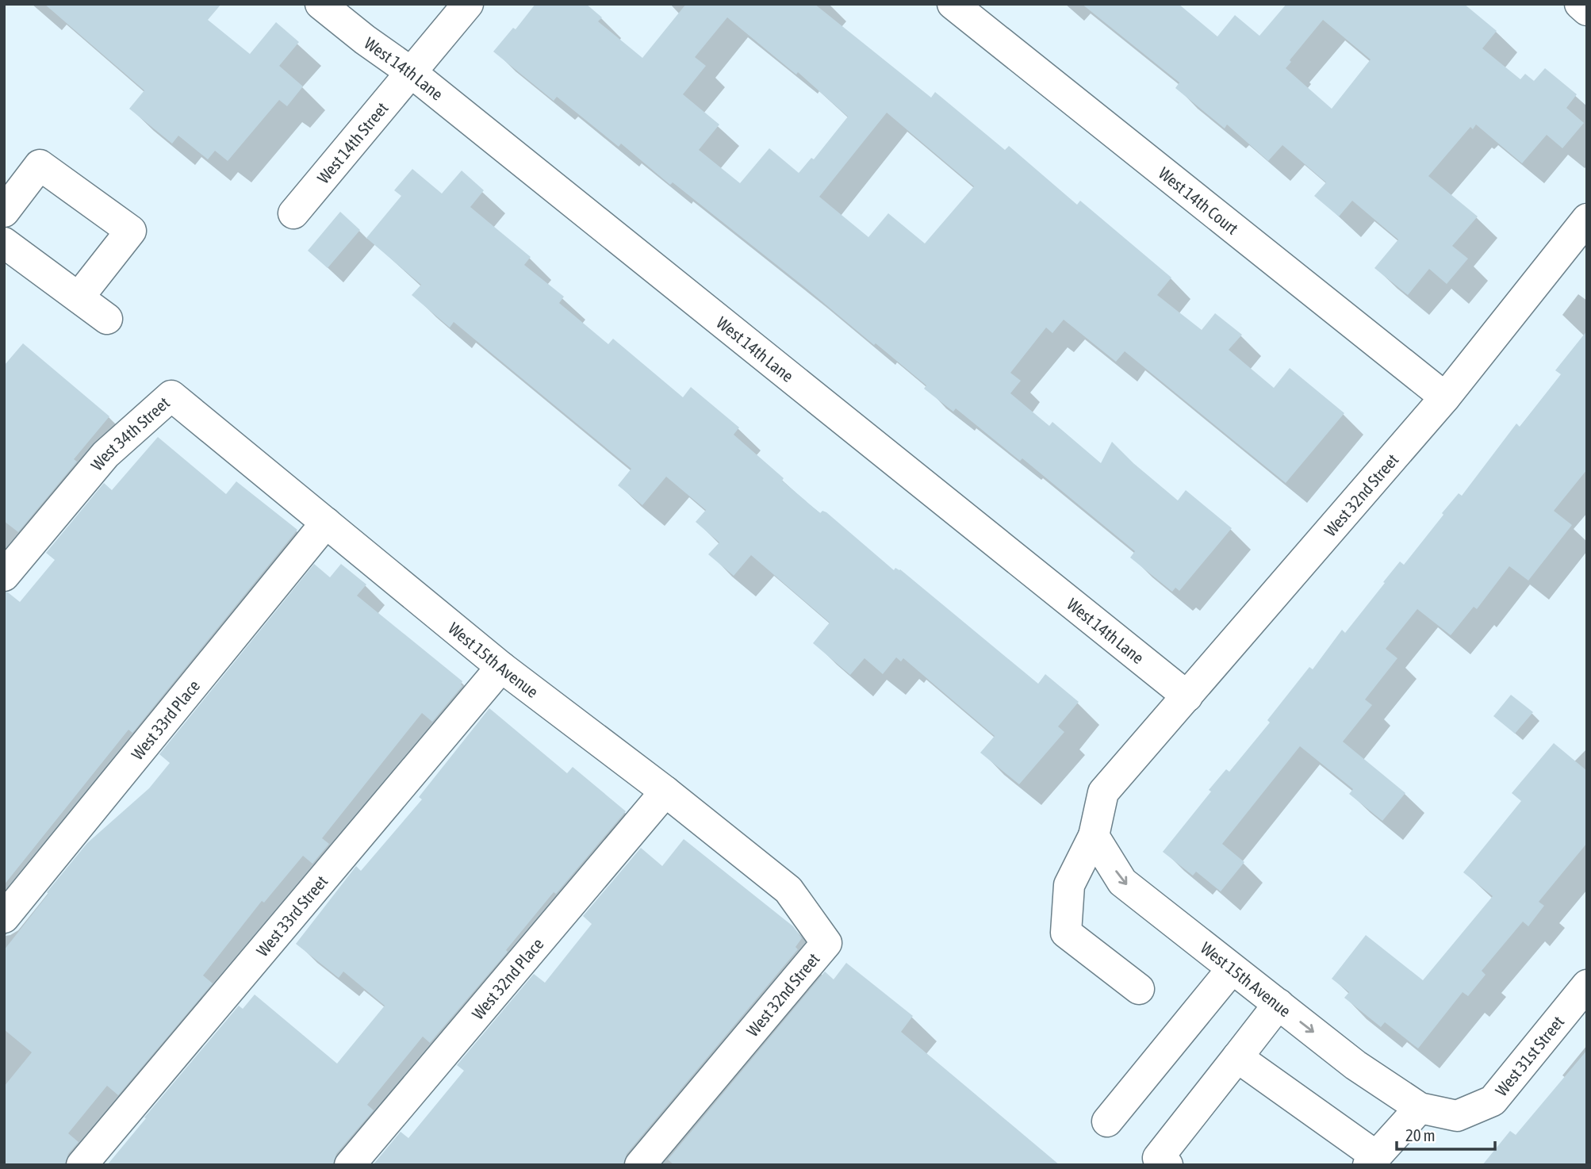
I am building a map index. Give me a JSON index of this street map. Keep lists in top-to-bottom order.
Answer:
{
  "streets": {
    "street": [
      "West 14th Lane",
      "West 14th Street",
      "West 14th Court",
      "West 34th Street",
      "West 32nd Street",
      "West 15th Avenue",
      "West 33rd Place",
      "West 33rd Street",
      "West 32nd Place",
      "West 31st Street"
    ]
  },
  "crossings": [
    ["West 14th Lane", "West 14th Street"],
    ["West 14th Lane", "West 32nd Street"],
    ["West 14th Court", "West 32nd Street"],
    ["West 34th Street", "West 15th Avenue"],
    ["West 34th Street", "West 33rd Place"],
    ["West 32nd Street", "West 15th Avenue"],
    ["West 32nd Street", "West 32nd Place"],
    ["West 15th Avenue", "West 33rd Place"],
    ["West 15th Avenue", "West 33rd Street"],
    ["West 15th Avenue", "West 32nd Place"],
    ["West 15th Avenue", "West 31st Street"]
  ],
  "scale_bar": "20 m"
}
